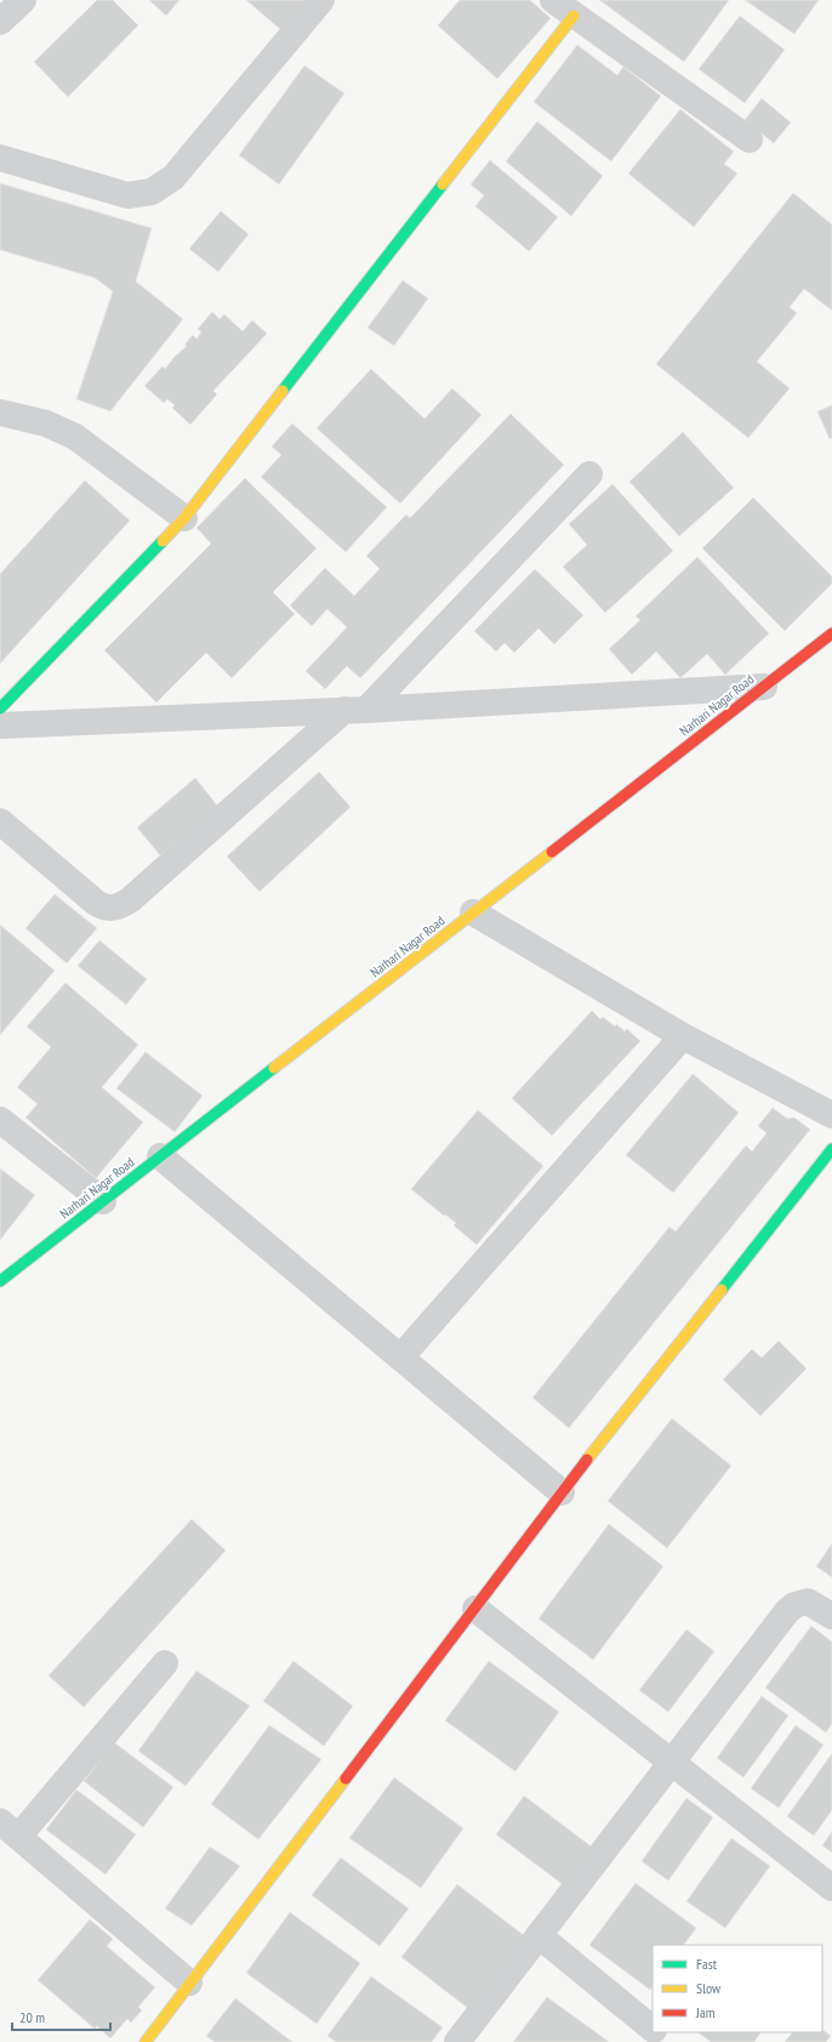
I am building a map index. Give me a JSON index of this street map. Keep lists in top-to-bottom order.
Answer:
{
  "streets": {
    "street": ["Narhari Nagar Road"]
  },
  "legend": ["Fast", "Slow", "Jam"],
  "scale_bar": "20 m"
}
